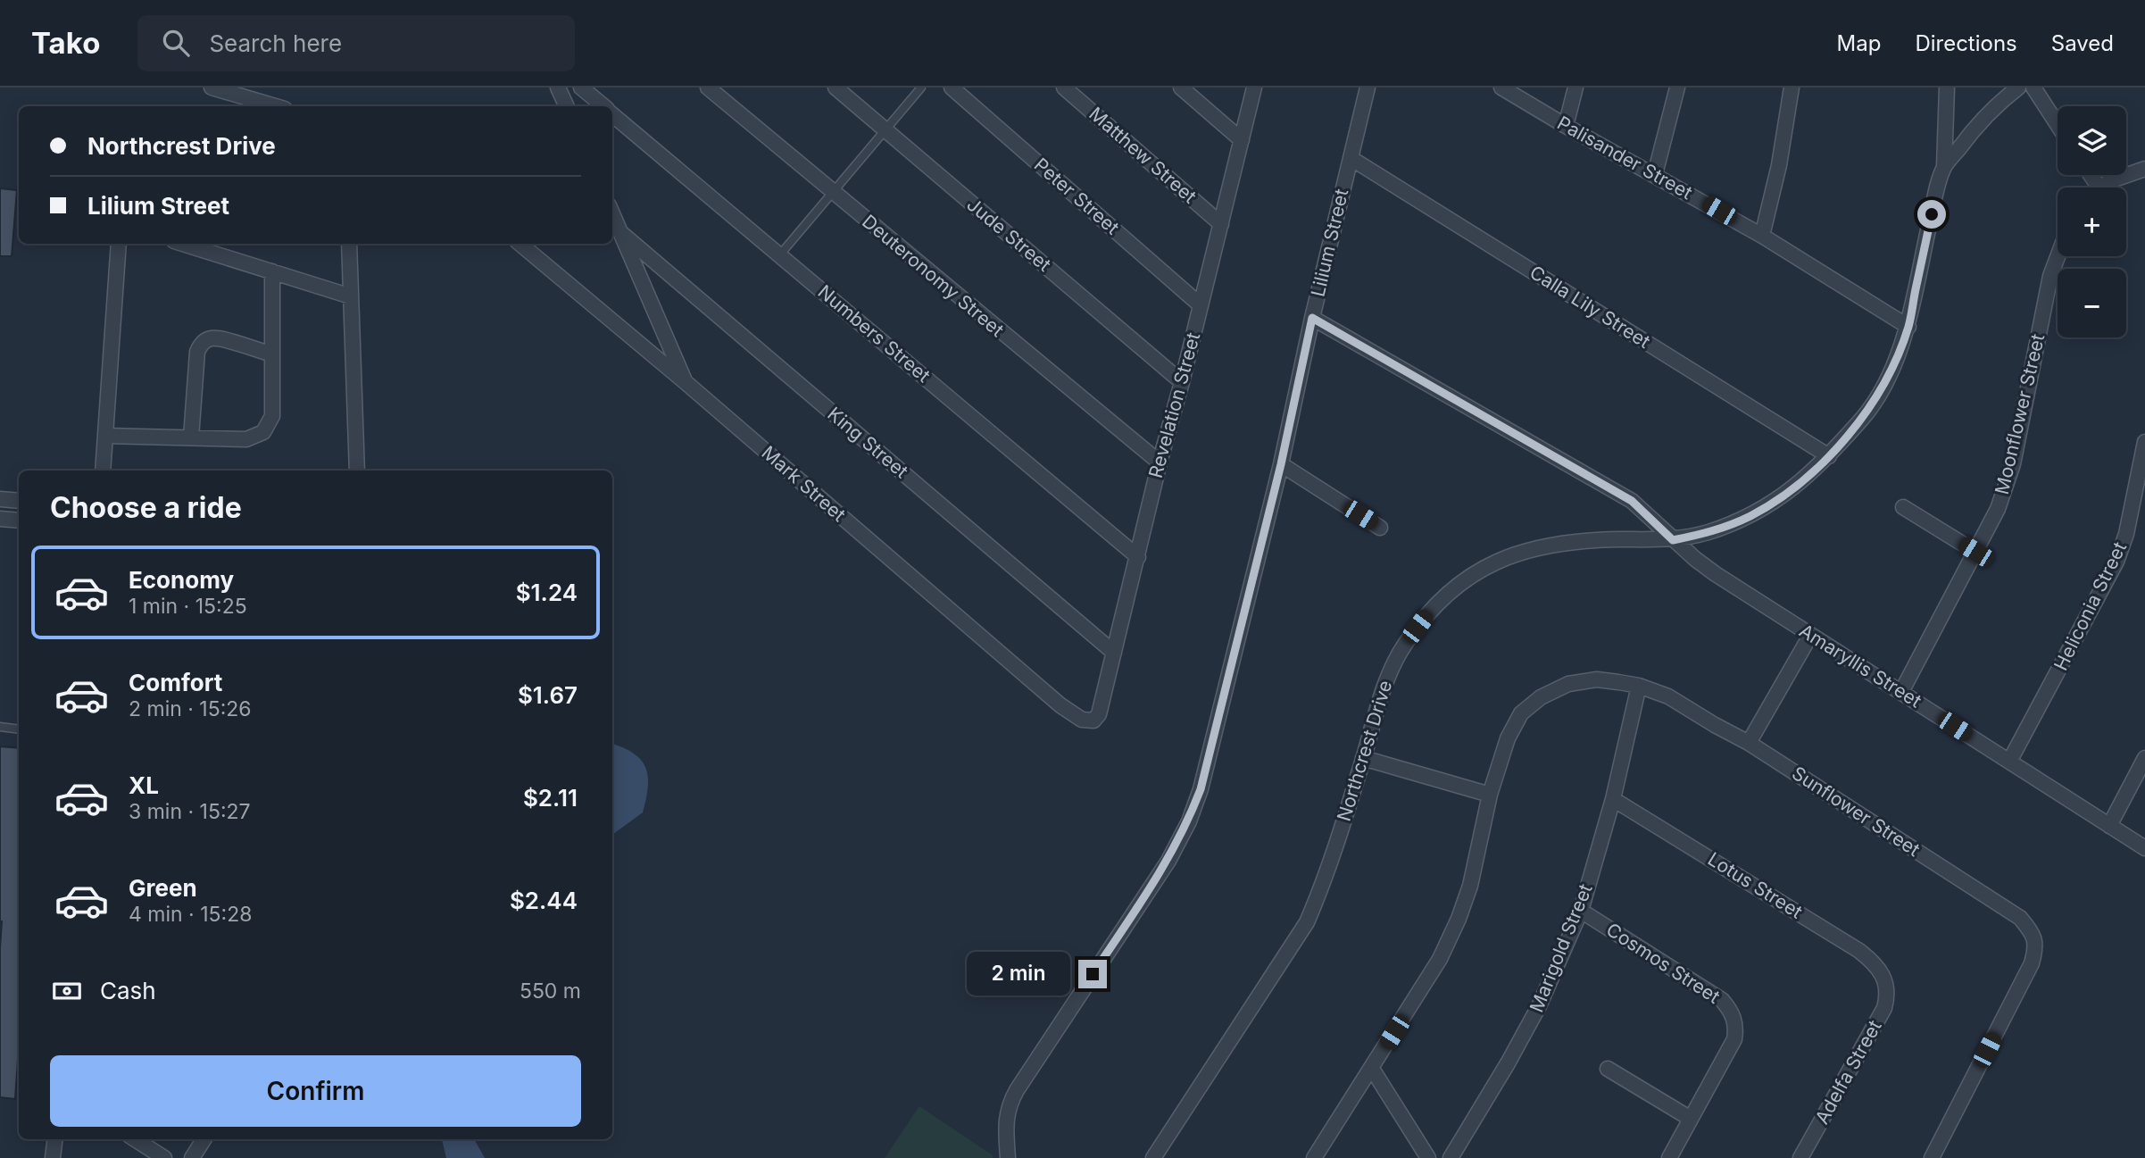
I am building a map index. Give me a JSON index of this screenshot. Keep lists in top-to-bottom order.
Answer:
{
  "streets": {
    "street": [
      "Matthew Street",
      "Palisander Street",
      "Peter Street",
      "Jude Street",
      "Lilium Street",
      "Deuteronomy Street",
      "Calla Lily Street",
      "Numbers Street",
      "Revelation Street",
      "Moonflower Street",
      "King Street",
      "Mark Street",
      "Heliconia Street",
      "Amaryllis Street",
      "Northcrest Drive",
      "Sunflower Street",
      "Lotus Street",
      "Marigold Street",
      "Cosmos Street",
      "Adelfa Street"
    ]
  },
  "crossings": [
    ["Matthew Street", "Revelation Street"],
    ["Palisander Street", "Northcrest Drive"],
    ["Peter Street", "Revelation Street"],
    ["Jude Street", "Revelation Street"],
    ["Lilium Street", "Calla Lily Street"],
    ["Lilium Street", "Amaryllis Street"],
    ["Deuteronomy Street", "Revelation Street"],
    ["Calla Lily Street", "Northcrest Drive"],
    ["Numbers Street", "Revelation Street"],
    ["Revelation Street", "King Street"],
    ["Revelation Street", "Mark Street"],
    ["Moonflower Street", "Amaryllis Street"],
    ["Heliconia Street", "Amaryllis Street"],
    ["Amaryllis Street", "Northcrest Drive"],
    ["Sunflower Street", "Marigold Street"],
    ["Lotus Street", "Marigold Street"],
    ["Lotus Street", "Adelfa Street"],
    ["Marigold Street", "Cosmos Street"]
  ],
  "page": {
    "header": "Tako",
    "search": "Search here",
    "nav": ["Map", "Directions", "Saved"],
    "map_buttons": ["+", "−"],
    "banner": ["Northcrest Drive", "Lilium Street"],
    "heading": "Choose a ride",
    "list": [
      {
        "name": "Economy",
        "note": "1 min · 15:25",
        "value": "$1.24"
      },
      {
        "name": "Comfort",
        "note": "2 min · 15:26",
        "value": "$1.67"
      },
      {
        "name": "XL",
        "note": "3 min · 15:27",
        "value": "$2.11"
      },
      {
        "name": "Green",
        "note": "4 min · 15:28",
        "value": "$2.44"
      }
    ],
    "bubble": "2 min",
    "pay": ["Cash", "550 m"],
    "buttons": "Confirm"
  }
}
